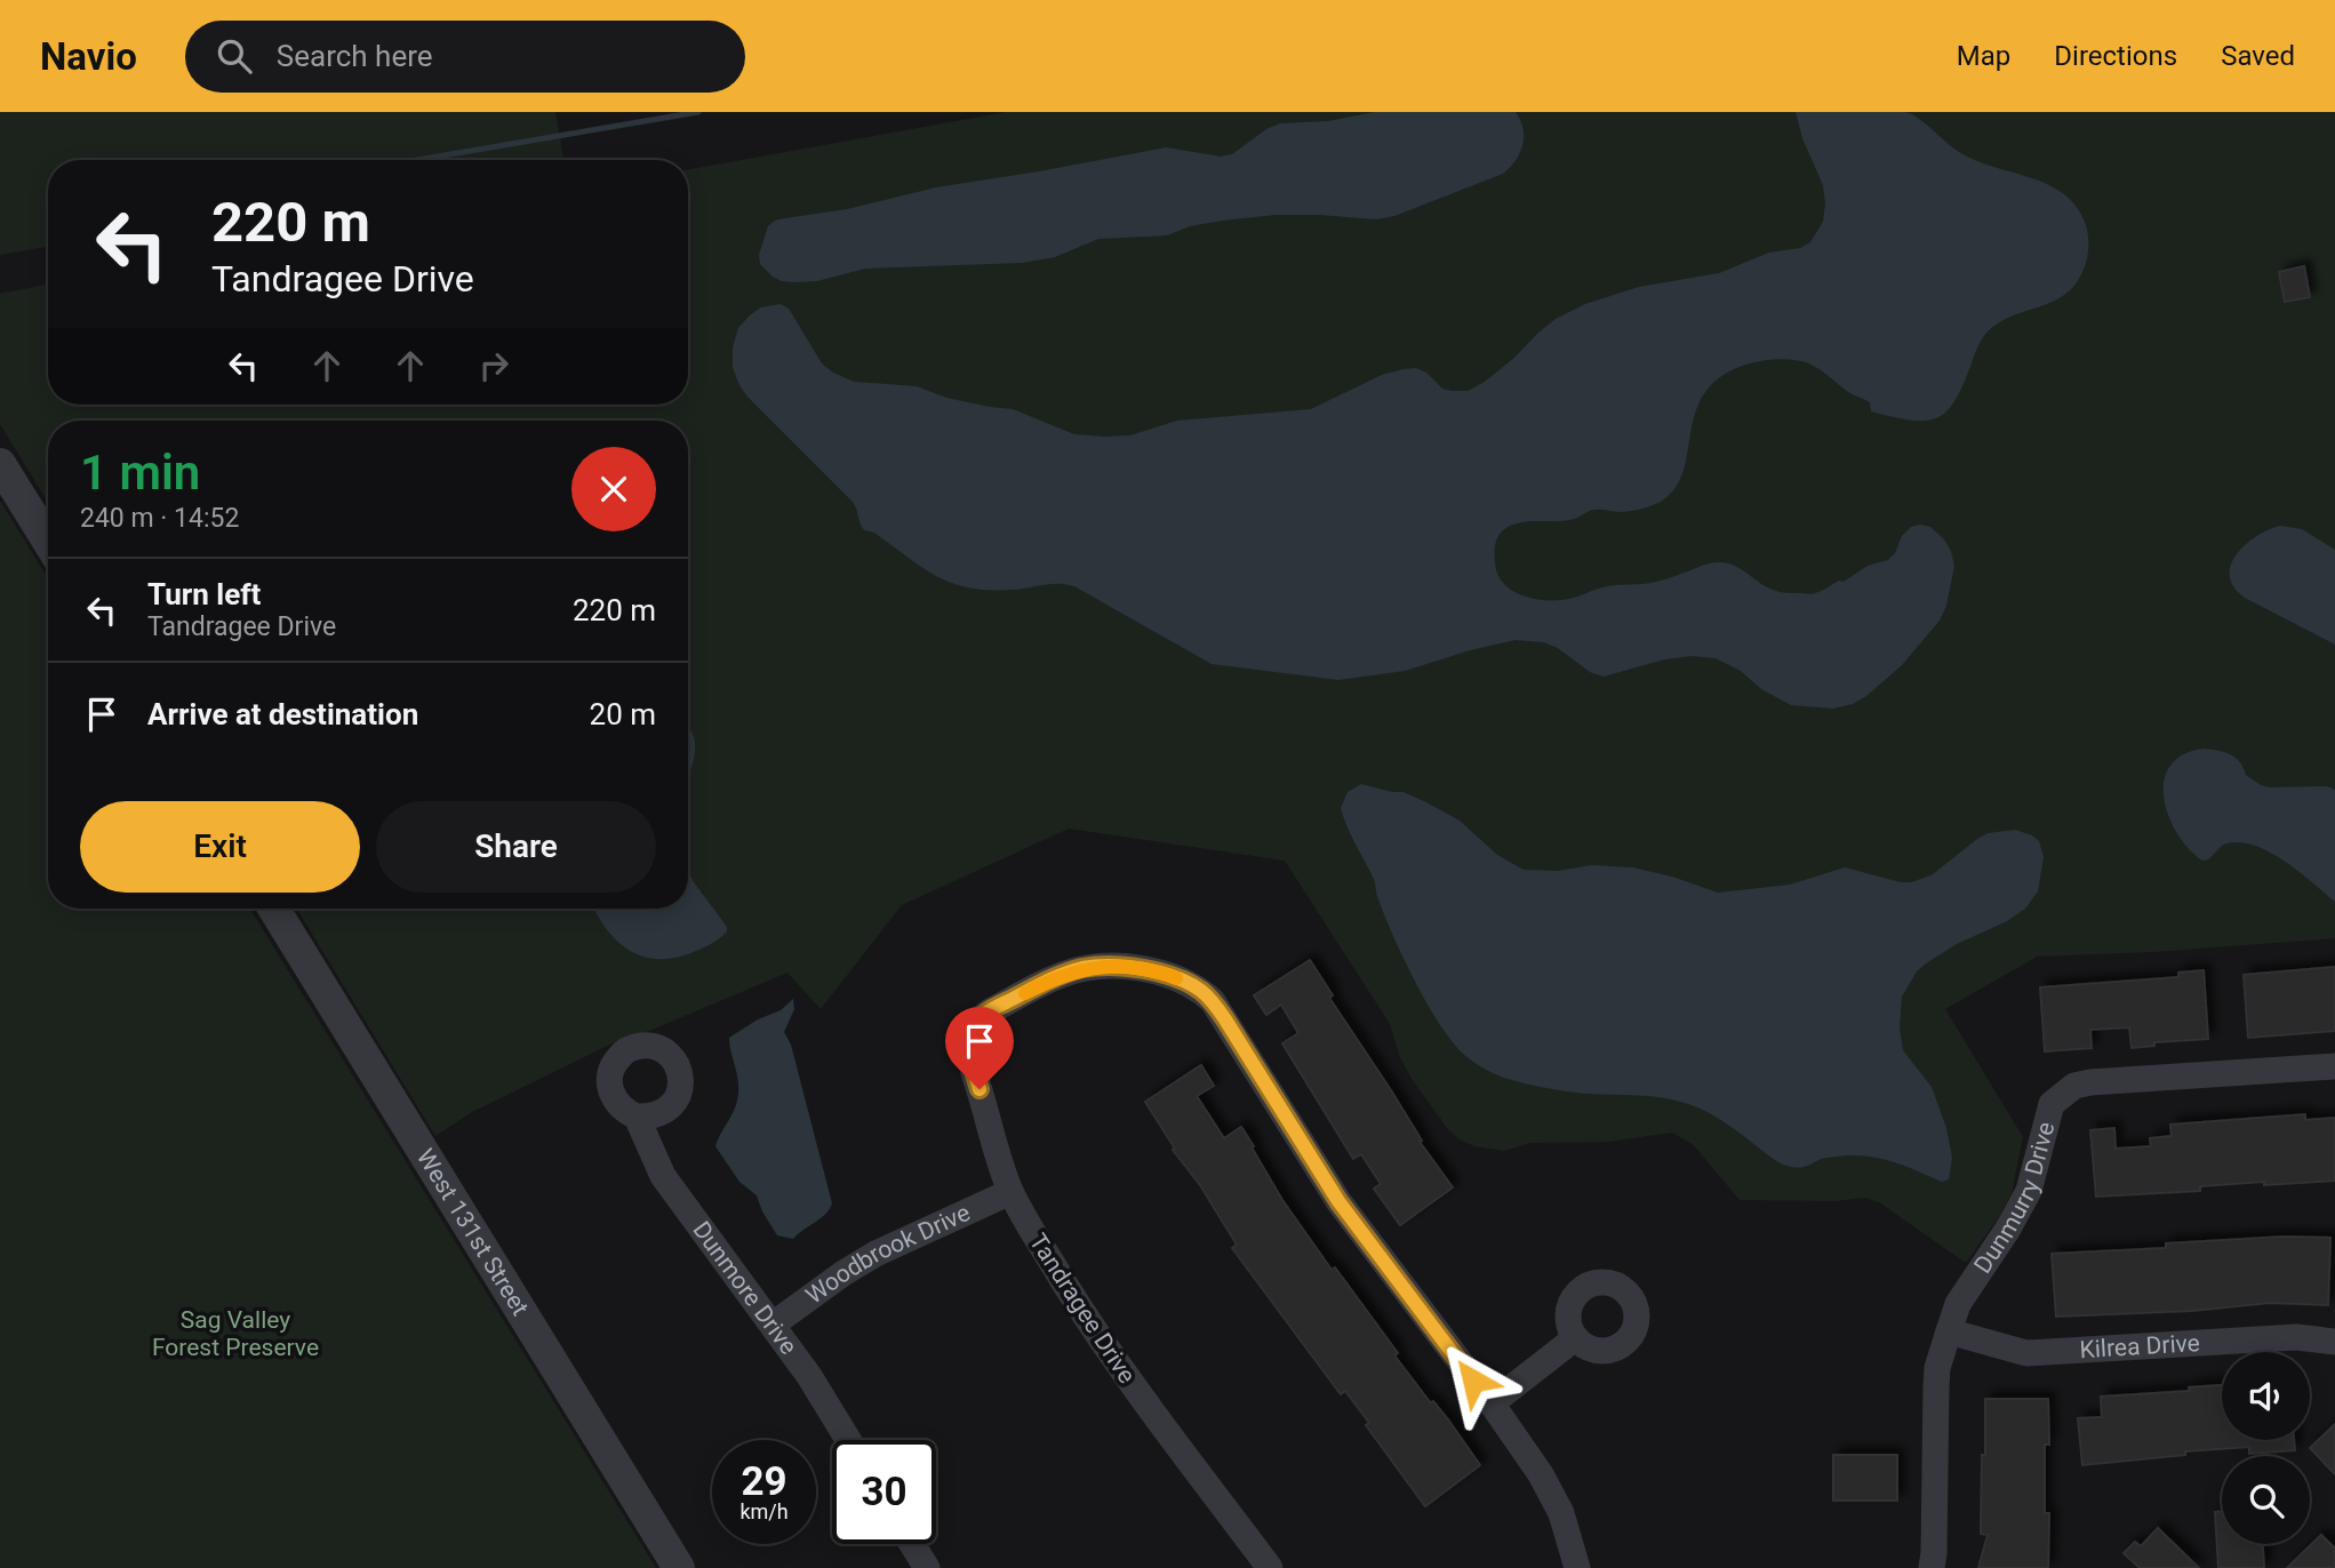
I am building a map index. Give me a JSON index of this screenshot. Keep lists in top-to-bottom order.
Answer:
{
  "streets": {
    "street": [
      "Dunmurry Drive",
      "West 131st Street",
      "Woodbrook Drive",
      "Dunmore Drive",
      "Tandragee Drive",
      "Kilrea Drive"
    ]
  },
  "crossings": [
    ["Dunmurry Drive", "Kilrea Drive"],
    ["Woodbrook Drive", "Dunmore Drive"],
    ["Woodbrook Drive", "Tandragee Drive"]
  ],
  "parks": ["Sag Valley Forest Preserve"],
  "page": {
    "header": "Navio",
    "search": "Search here",
    "nav": ["Map", "Directions", "Saved"],
    "turn": ["220 m", "Tandragee Drive"],
    "heading": ["1 min", "240 m · 14:52"],
    "list": [
      {
        "name": "Turn left",
        "note": "Tandragee Drive",
        "value": "220 m"
      },
      {
        "name": "Arrive at destination",
        "value": "20 m"
      }
    ],
    "buttons": ["Exit", "Share"],
    "speed": "29 km/h",
    "limit": "30"
  }
}
